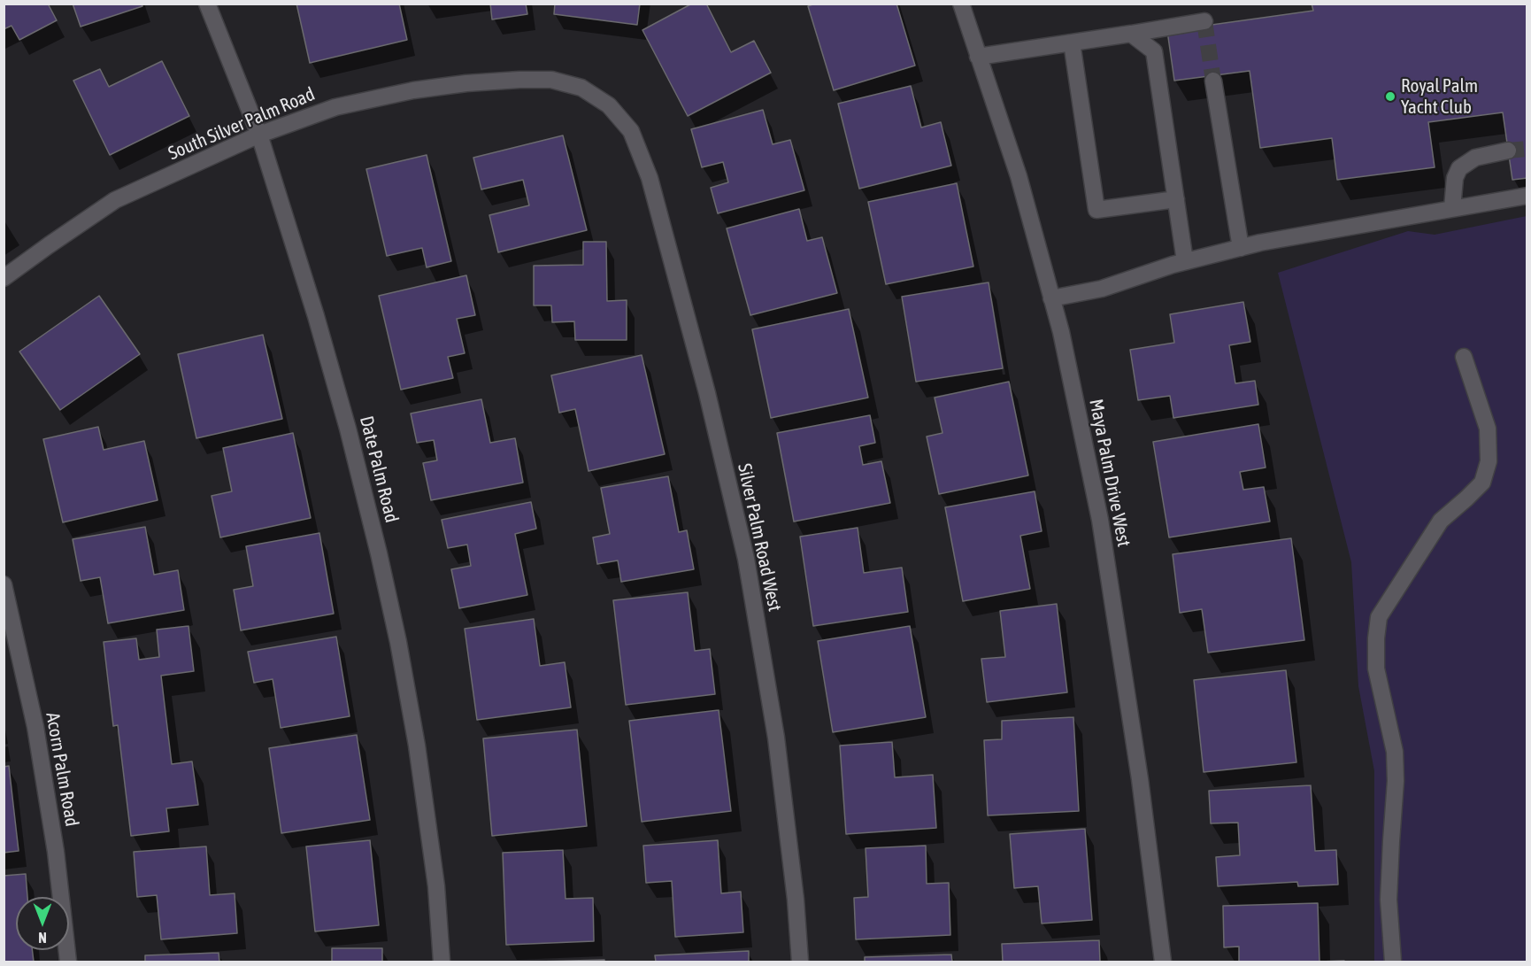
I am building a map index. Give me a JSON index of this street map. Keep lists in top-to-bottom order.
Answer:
{
  "streets": {
    "street": [
      "South Silver Palm Road",
      "Date Palm Road",
      "Maya Palm Drive West",
      "Silver Palm Road West",
      "Acorn Palm Road"
    ]
  },
  "crossings": [
    ["South Silver Palm Road", "Date Palm Road"],
    ["South Silver Palm Road", "Silver Palm Road West"]
  ],
  "places": ["Royal Palm Yacht Club"],
  "north": "bottom"
}
